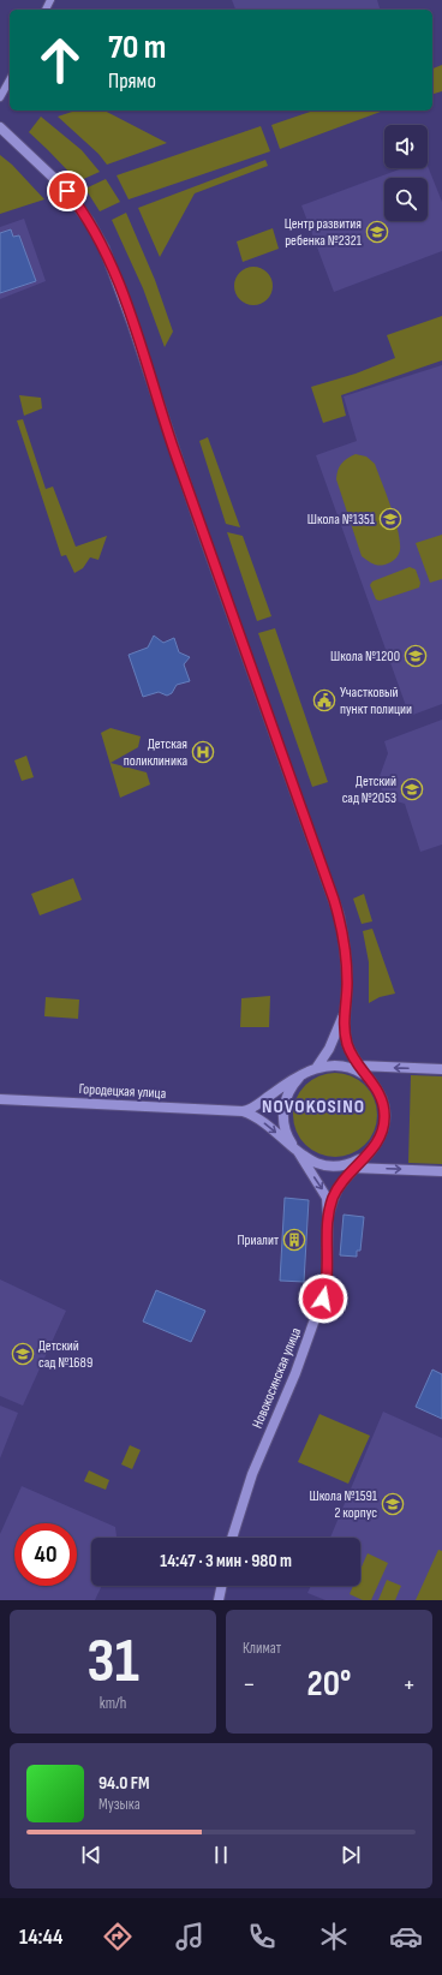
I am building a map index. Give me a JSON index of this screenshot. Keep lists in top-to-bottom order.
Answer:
{
  "streets": {
    "street": ["Городецкая улица", "Новокосинская улица"]
  },
  "districts": ["NOVOKOSINO"],
  "places": {
    "school or university": [
      "Центр развития ребенка №2321",
      "Школа №1351",
      "Школа №1200",
      "Детский сад №2053",
      "Детский сад №1689",
      "Школа №1591 2 корпус"
    ],
    "public building": ["Участковый пункт полиции"],
    "hospital": ["Детская поликлиника"],
    "building": ["Приалит"]
  },
  "page": {
    "turn": ["70 m", "Прямо"],
    "limit": "40",
    "trip": "14:47 · 3 мин · 980 m",
    "tile": [
      ["31", "km/h"],
      "Климат"
    ],
    "heat": ["−", "20°", "+"],
    "song": ["94.0 FM", "Музыка"],
    "tabs": "14:44"
  }
}
